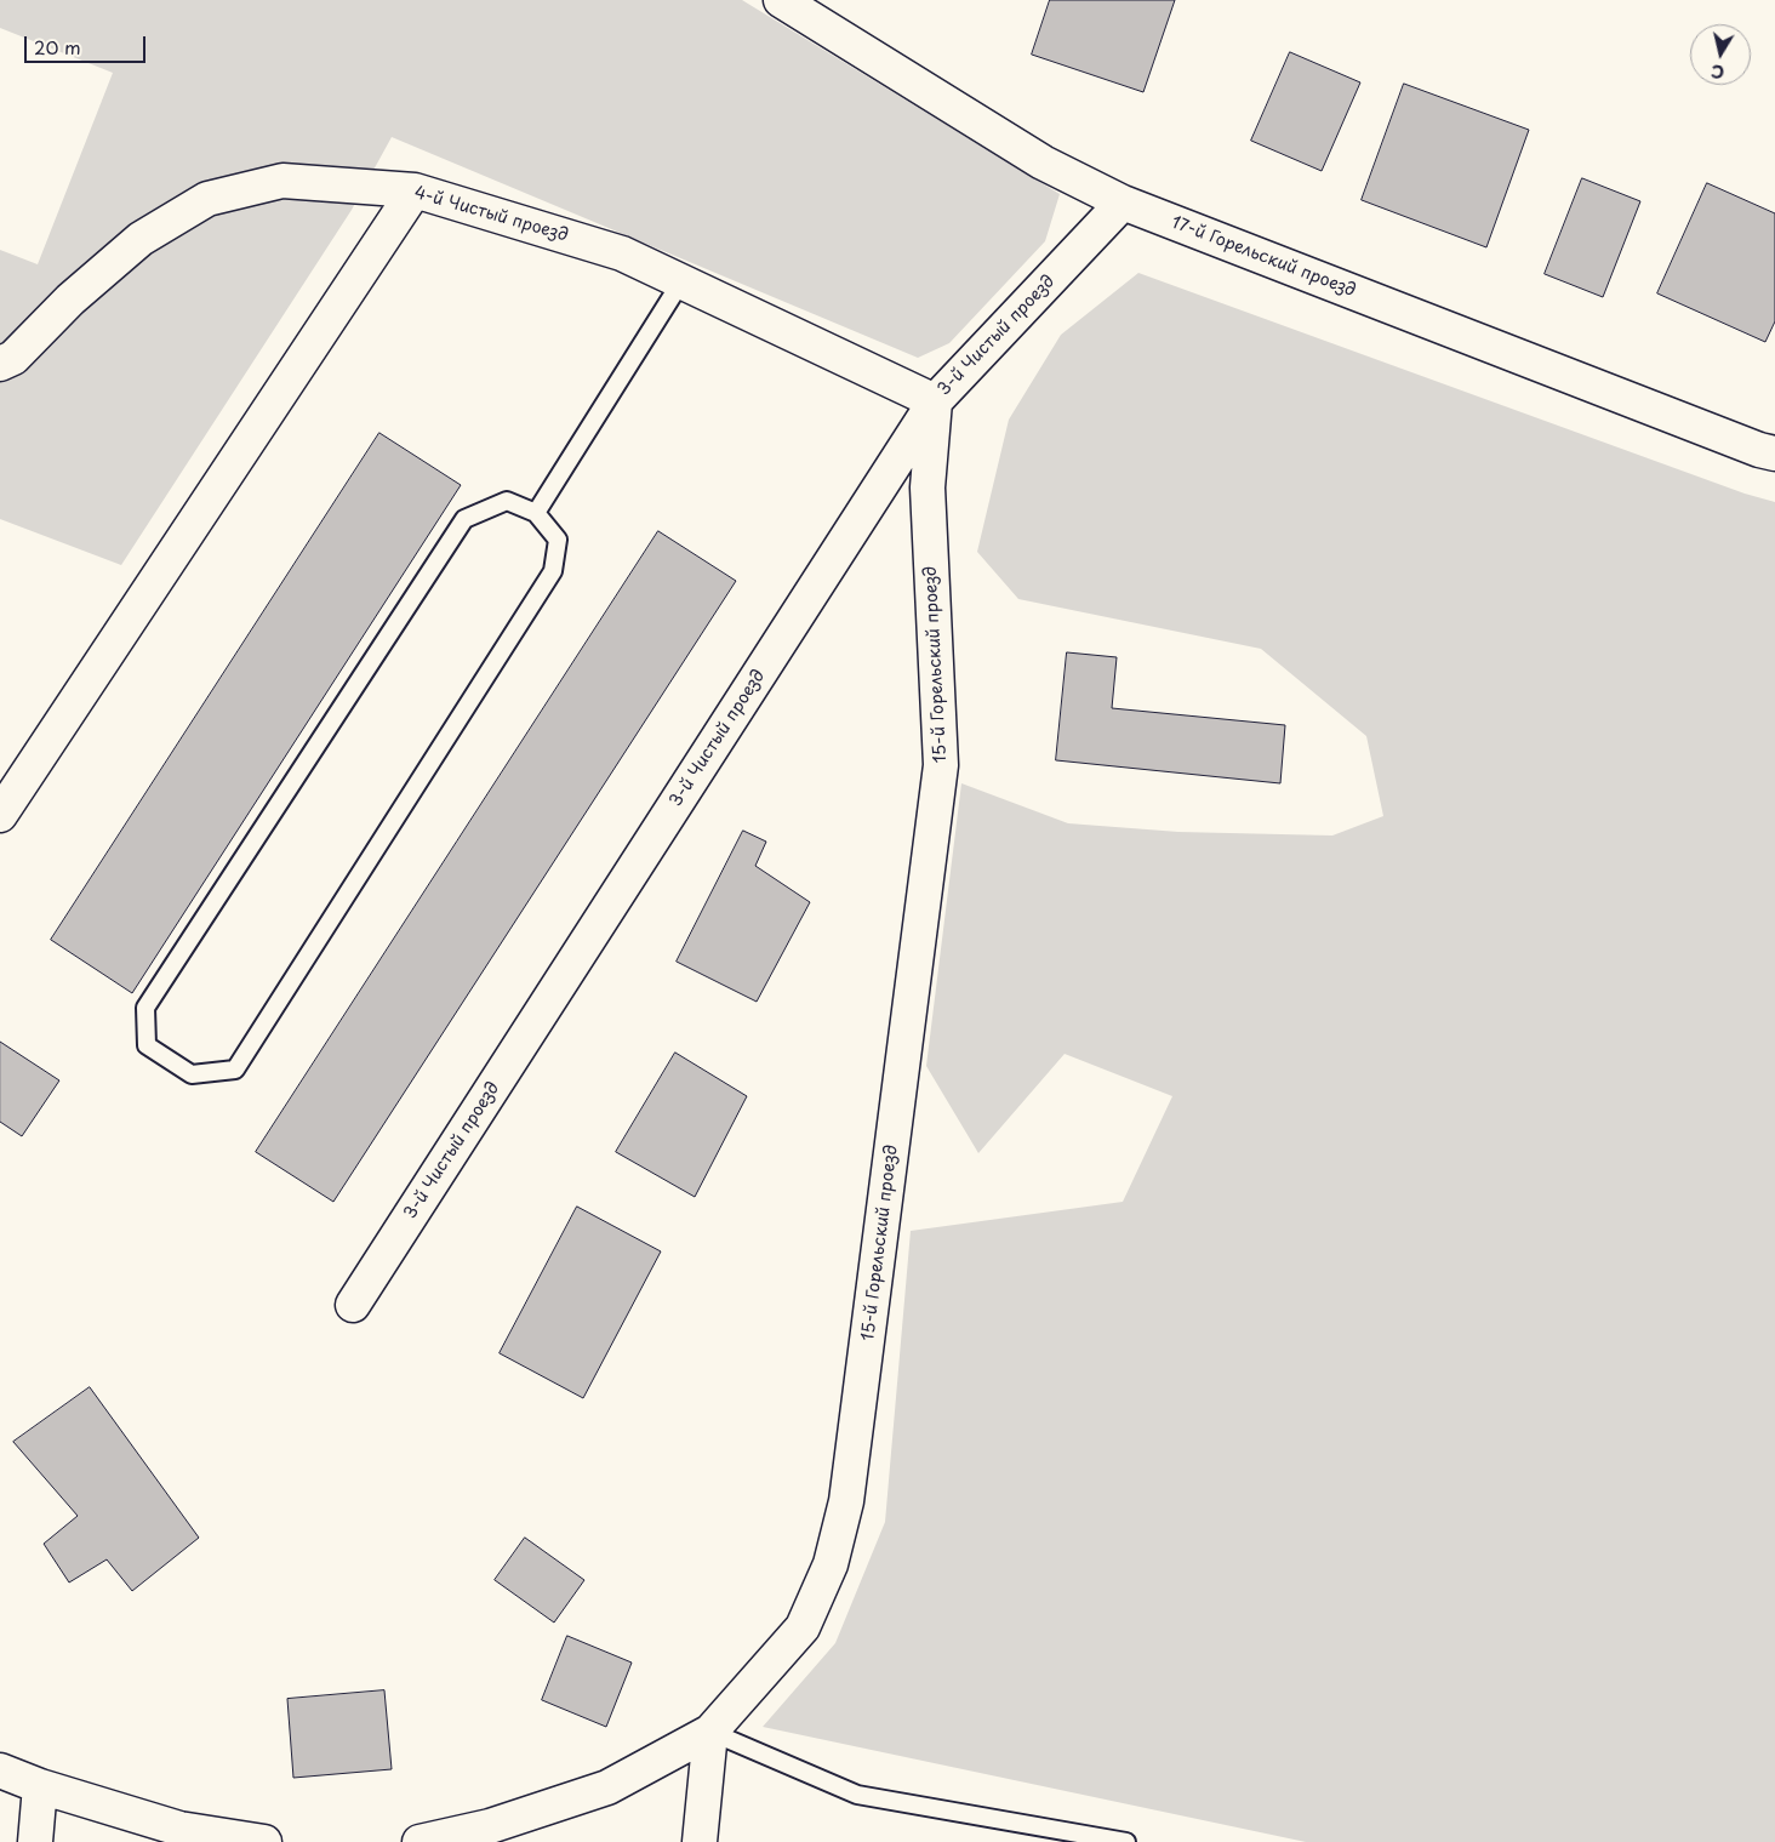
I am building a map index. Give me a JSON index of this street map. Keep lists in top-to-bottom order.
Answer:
{
  "streets": {
    "street": [
      "4-й Чистый проезд",
      "17-й Горельский проезд",
      "3-й Чистый проезд",
      "15-й Горельский проезд"
    ]
  },
  "crossings": [
    ["4-й Чистый проезд", "3-й Чистый проезд"],
    ["4-й Чистый проезд", "15-й Горельский проезд"],
    ["17-й Горельский проезд", "3-й Чистый проезд"],
    ["3-й Чистый проезд", "15-й Горельский проезд"]
  ],
  "scale_bar": "20 m",
  "north": "bottom"
}
